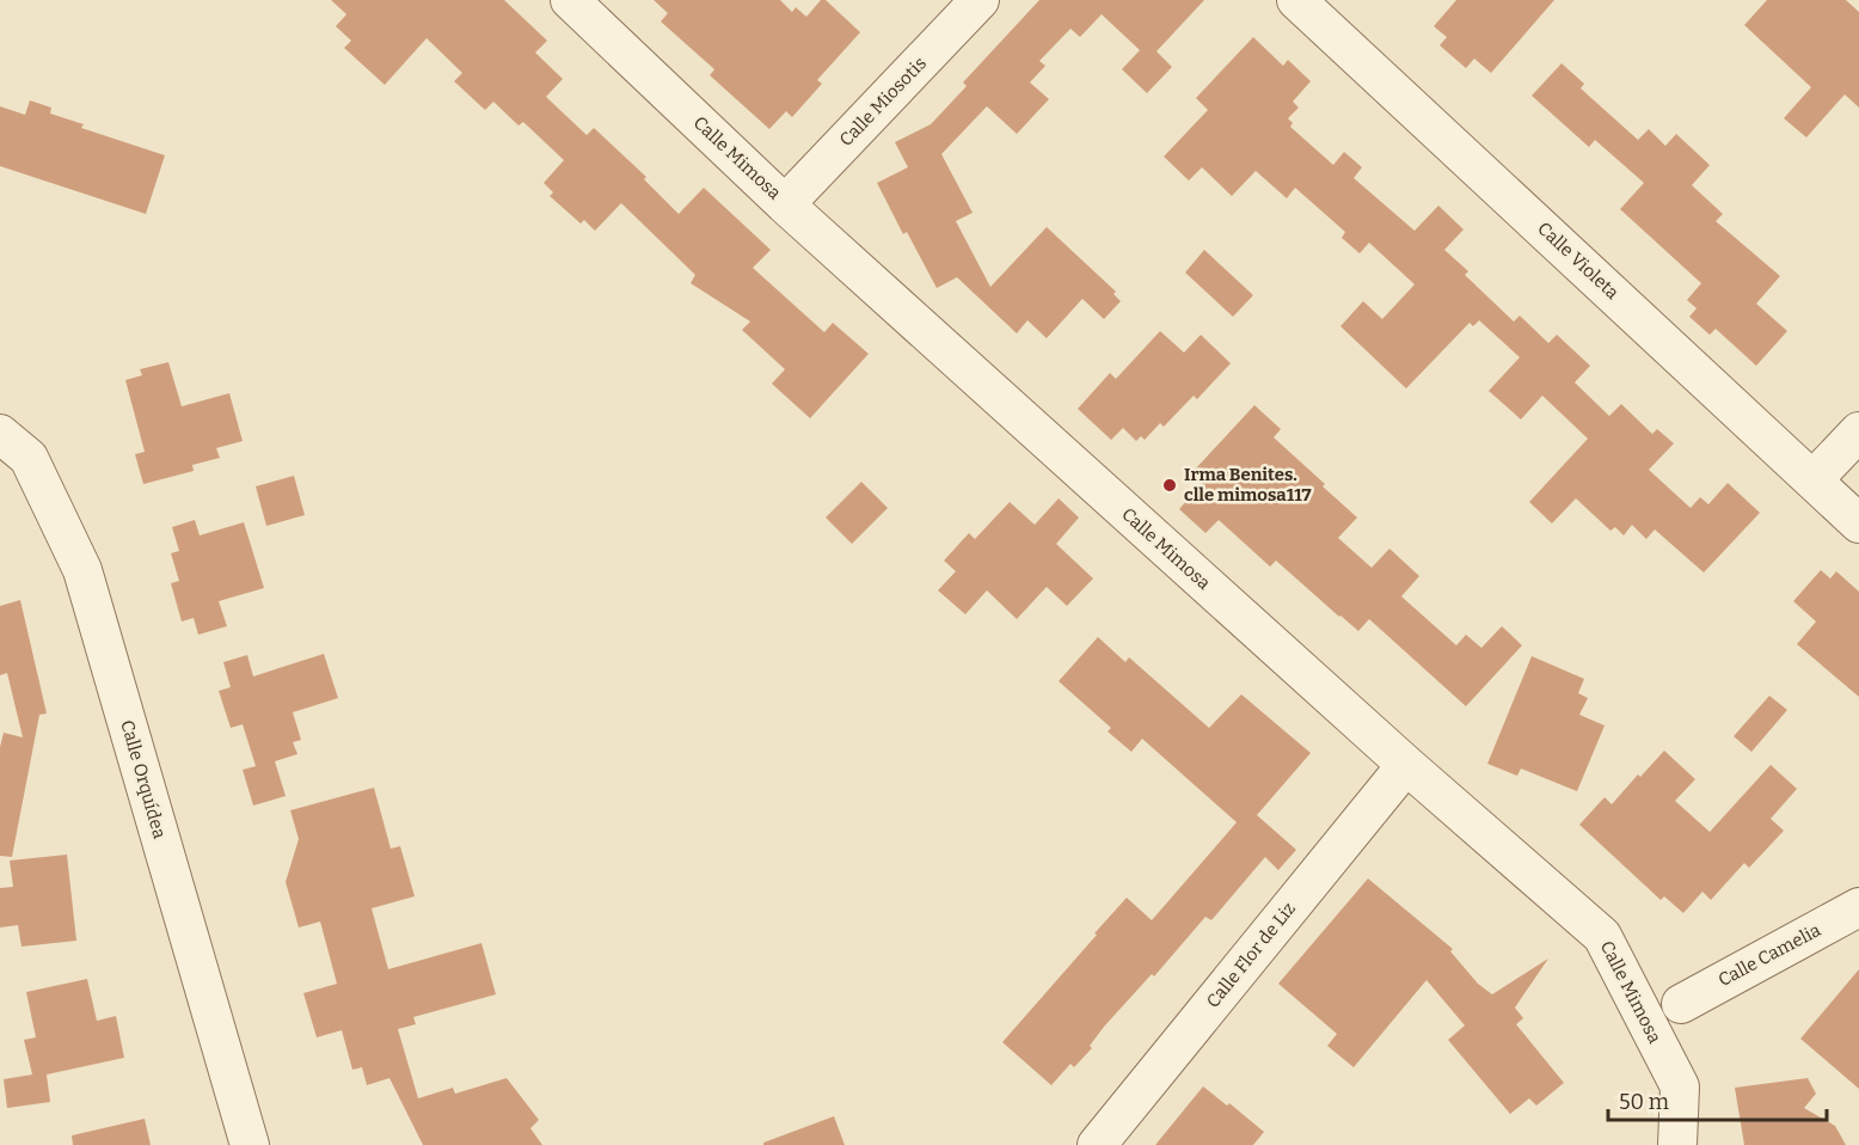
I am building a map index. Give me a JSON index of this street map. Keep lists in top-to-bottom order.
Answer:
{
  "streets": {
    "street": [
      "Calle Miosotis",
      "Calle Mimosa",
      "Calle Violeta",
      "Calle Orquídea",
      "Calle Flor de Liz",
      "Calle Camelia"
    ]
  },
  "crossings": [
    ["Calle Miosotis", "Calle Mimosa"],
    ["Calle Mimosa", "Calle Flor de Liz"]
  ],
  "places": ["Irma Benites. clle mimosa117"],
  "scale_bar": "50 m"
}
